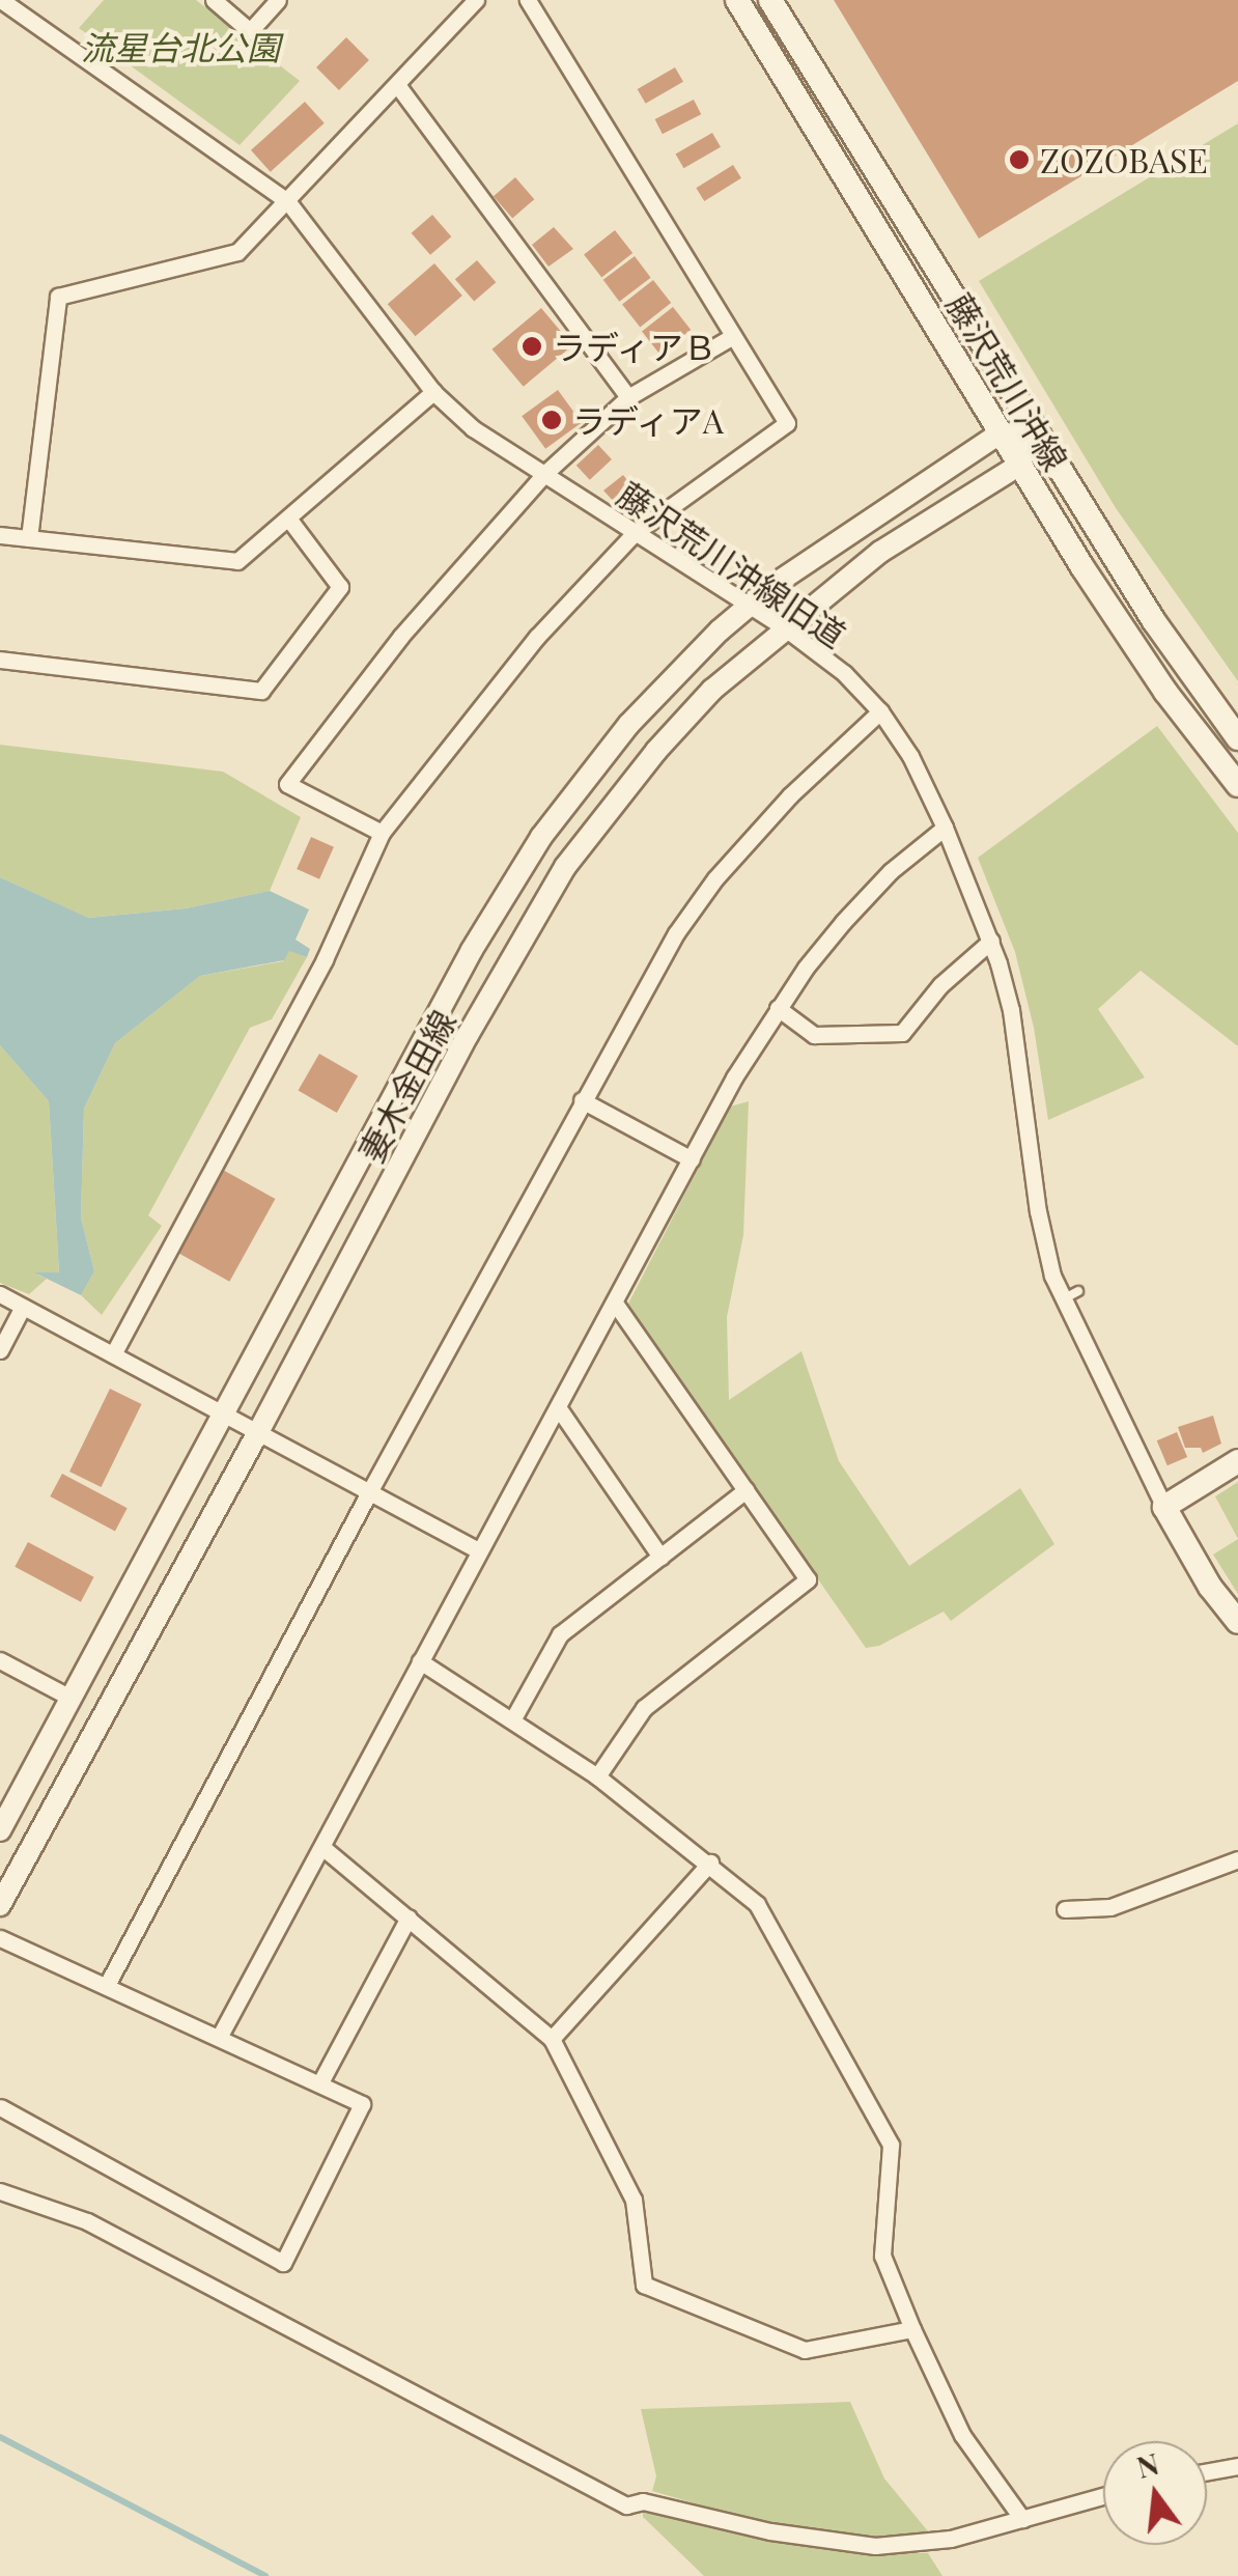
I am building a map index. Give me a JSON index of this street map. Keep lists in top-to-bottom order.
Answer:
{
  "streets": {
    "main road": ["藤沢荒川沖線"],
    "street": ["藤沢荒川沖線旧道", "妻木金田線"]
  },
  "crossings": [
    ["藤沢荒川沖線", "妻木金田線"],
    ["藤沢荒川沖線旧道", "妻木金田線"]
  ],
  "parks": ["流星台北公園"],
  "places": ["ZOZOBASE", "ラディアＢ", "ラディアA"],
  "north": "top"
}
